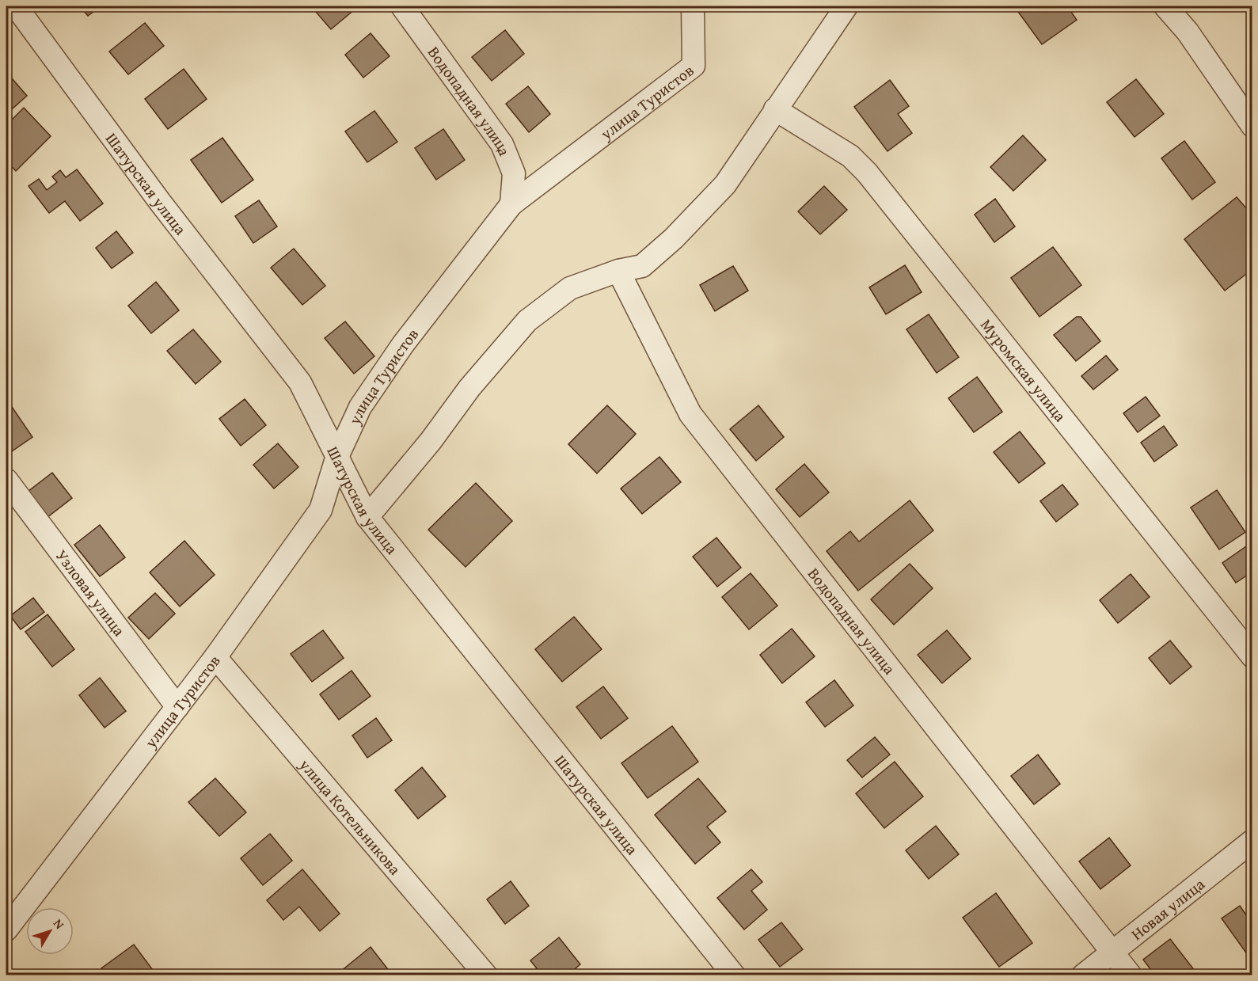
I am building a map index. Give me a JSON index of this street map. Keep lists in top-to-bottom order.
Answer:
{
  "streets": {
    "street": [
      "улица Туристов",
      "Водопадная улица",
      "Шатурская улица",
      "Муромская улица",
      "Узловая улица",
      "улица Котельникова",
      "Новая улица"
    ]
  },
  "crossings": [
    ["улица Туристов", "Водопадная улица"],
    ["улица Туристов", "Шатурская улица"],
    ["улица Туристов", "Узловая улица"],
    ["улица Туристов", "улица Котельникова"],
    ["Водопадная улица", "Новая улица"]
  ],
  "north": "top right"
}
